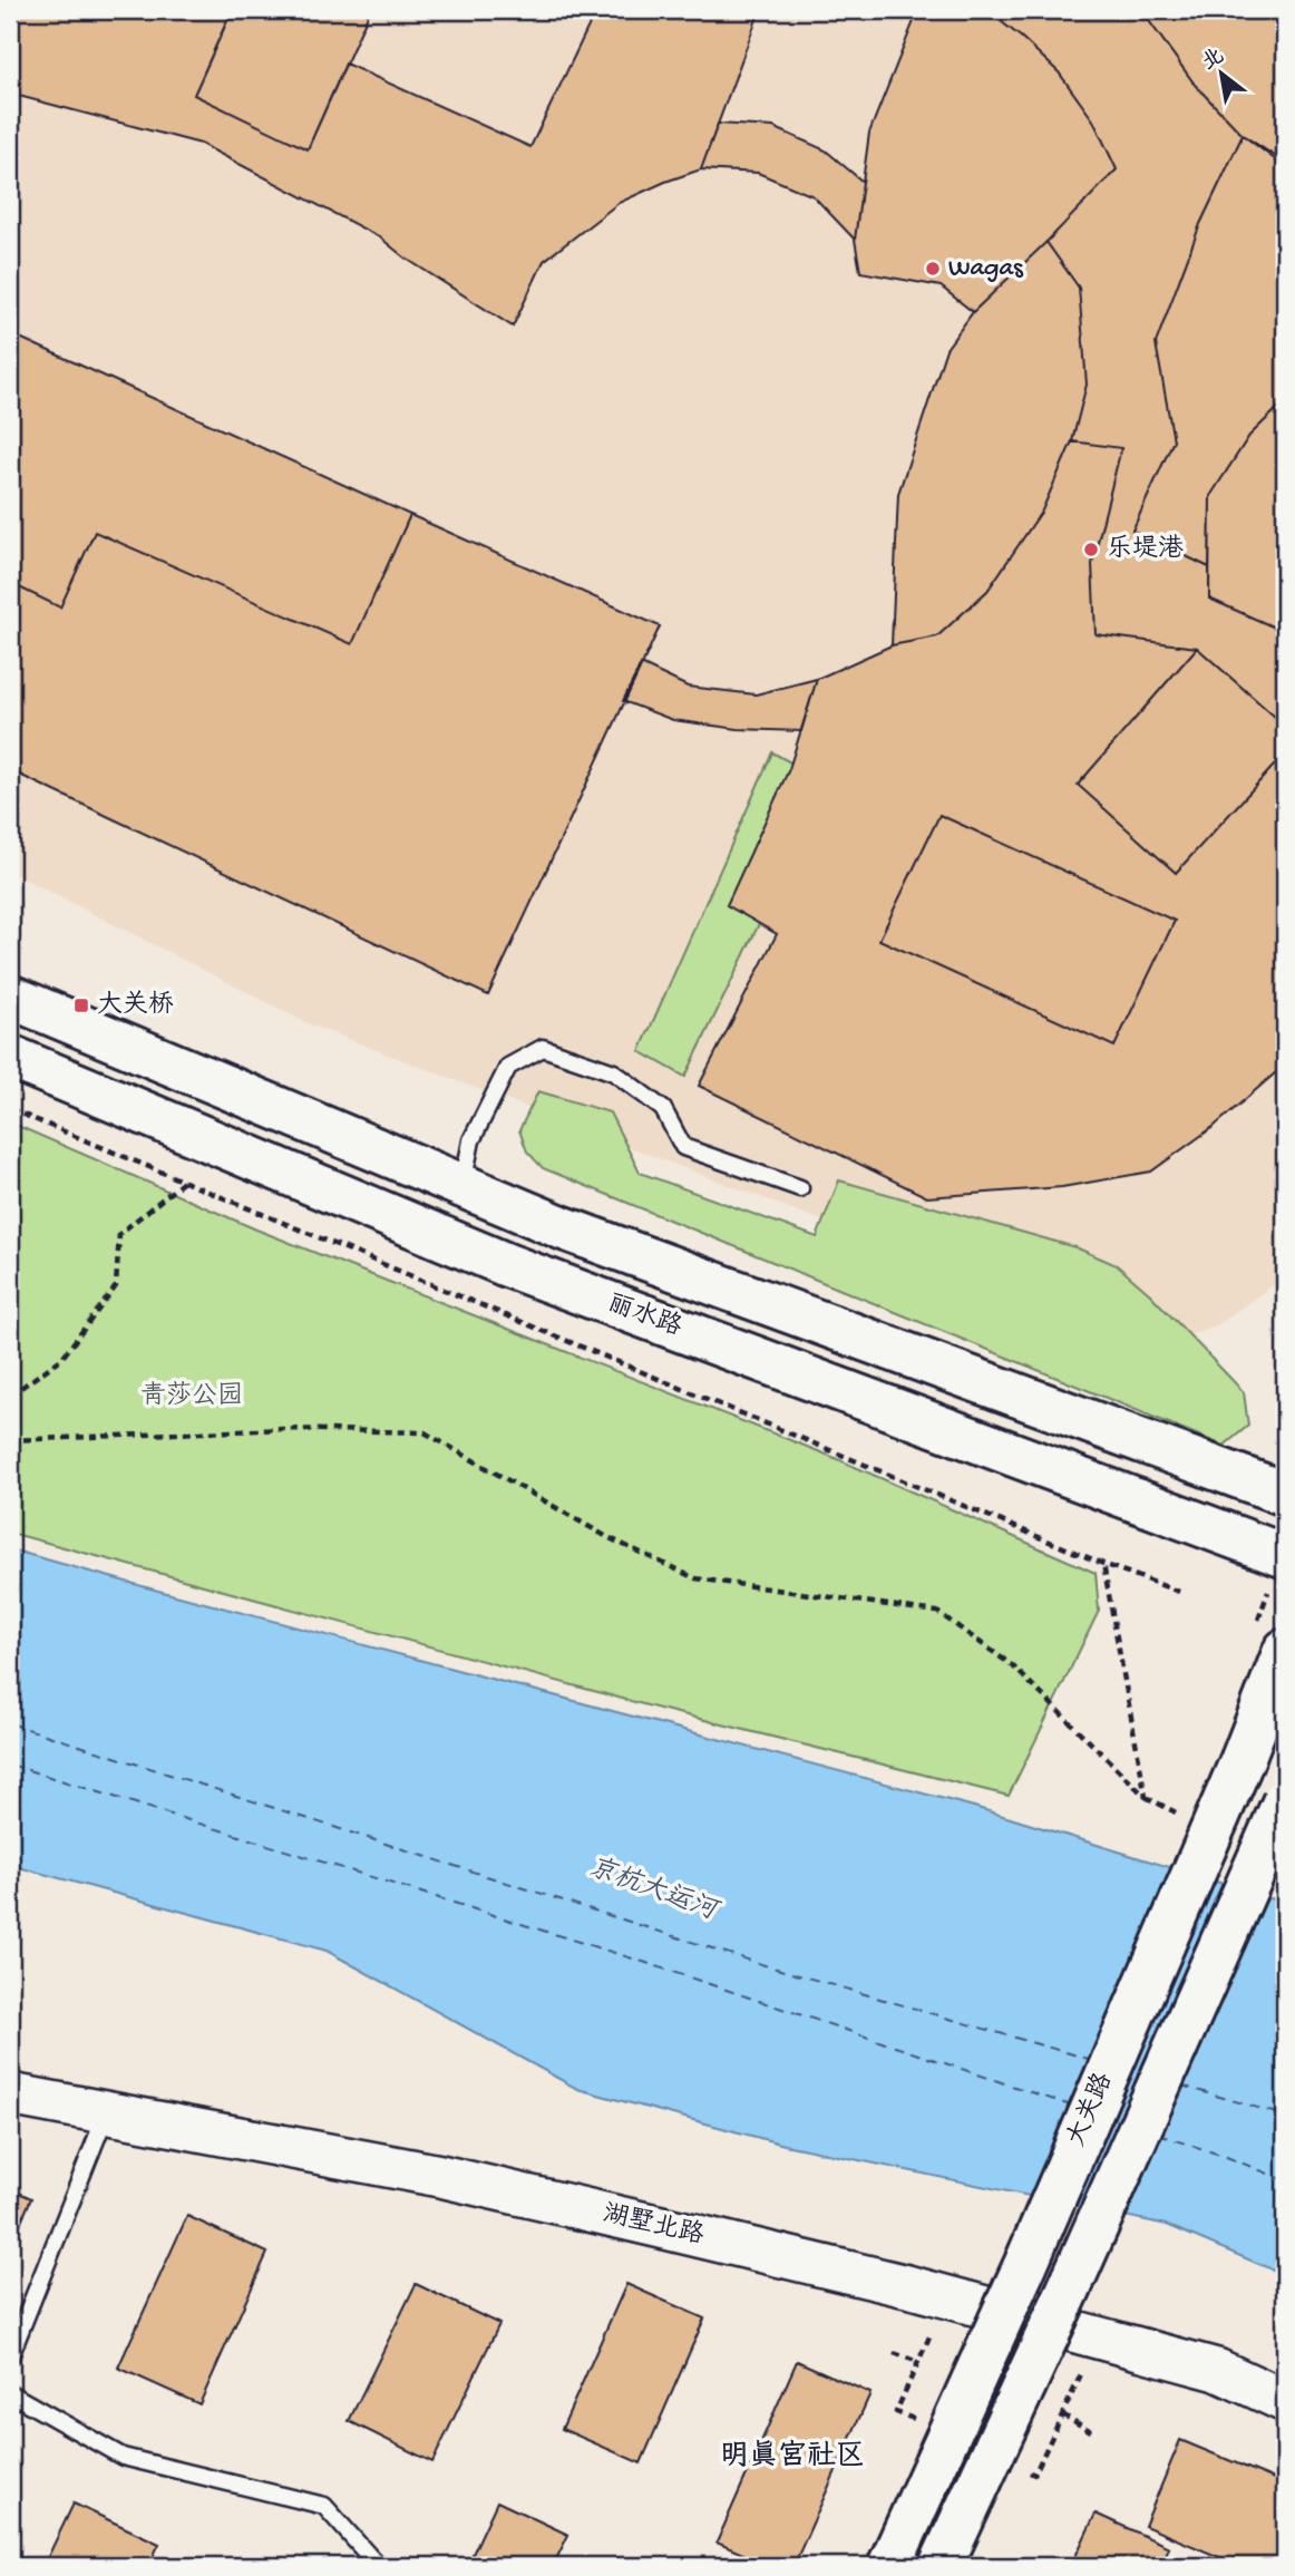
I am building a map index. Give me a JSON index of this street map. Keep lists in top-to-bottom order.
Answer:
{
  "streets": {
    "main road": ["丽水路", "大关路"],
    "street": ["湖墅北路"]
  },
  "districts": ["明真宫社区"],
  "water": ["京杭大运河"],
  "parks": ["青莎公园"],
  "places": {
    "other": ["Wagas", "乐堤港"],
    "transit": ["大关桥"]
  },
  "north": "top left"
}
